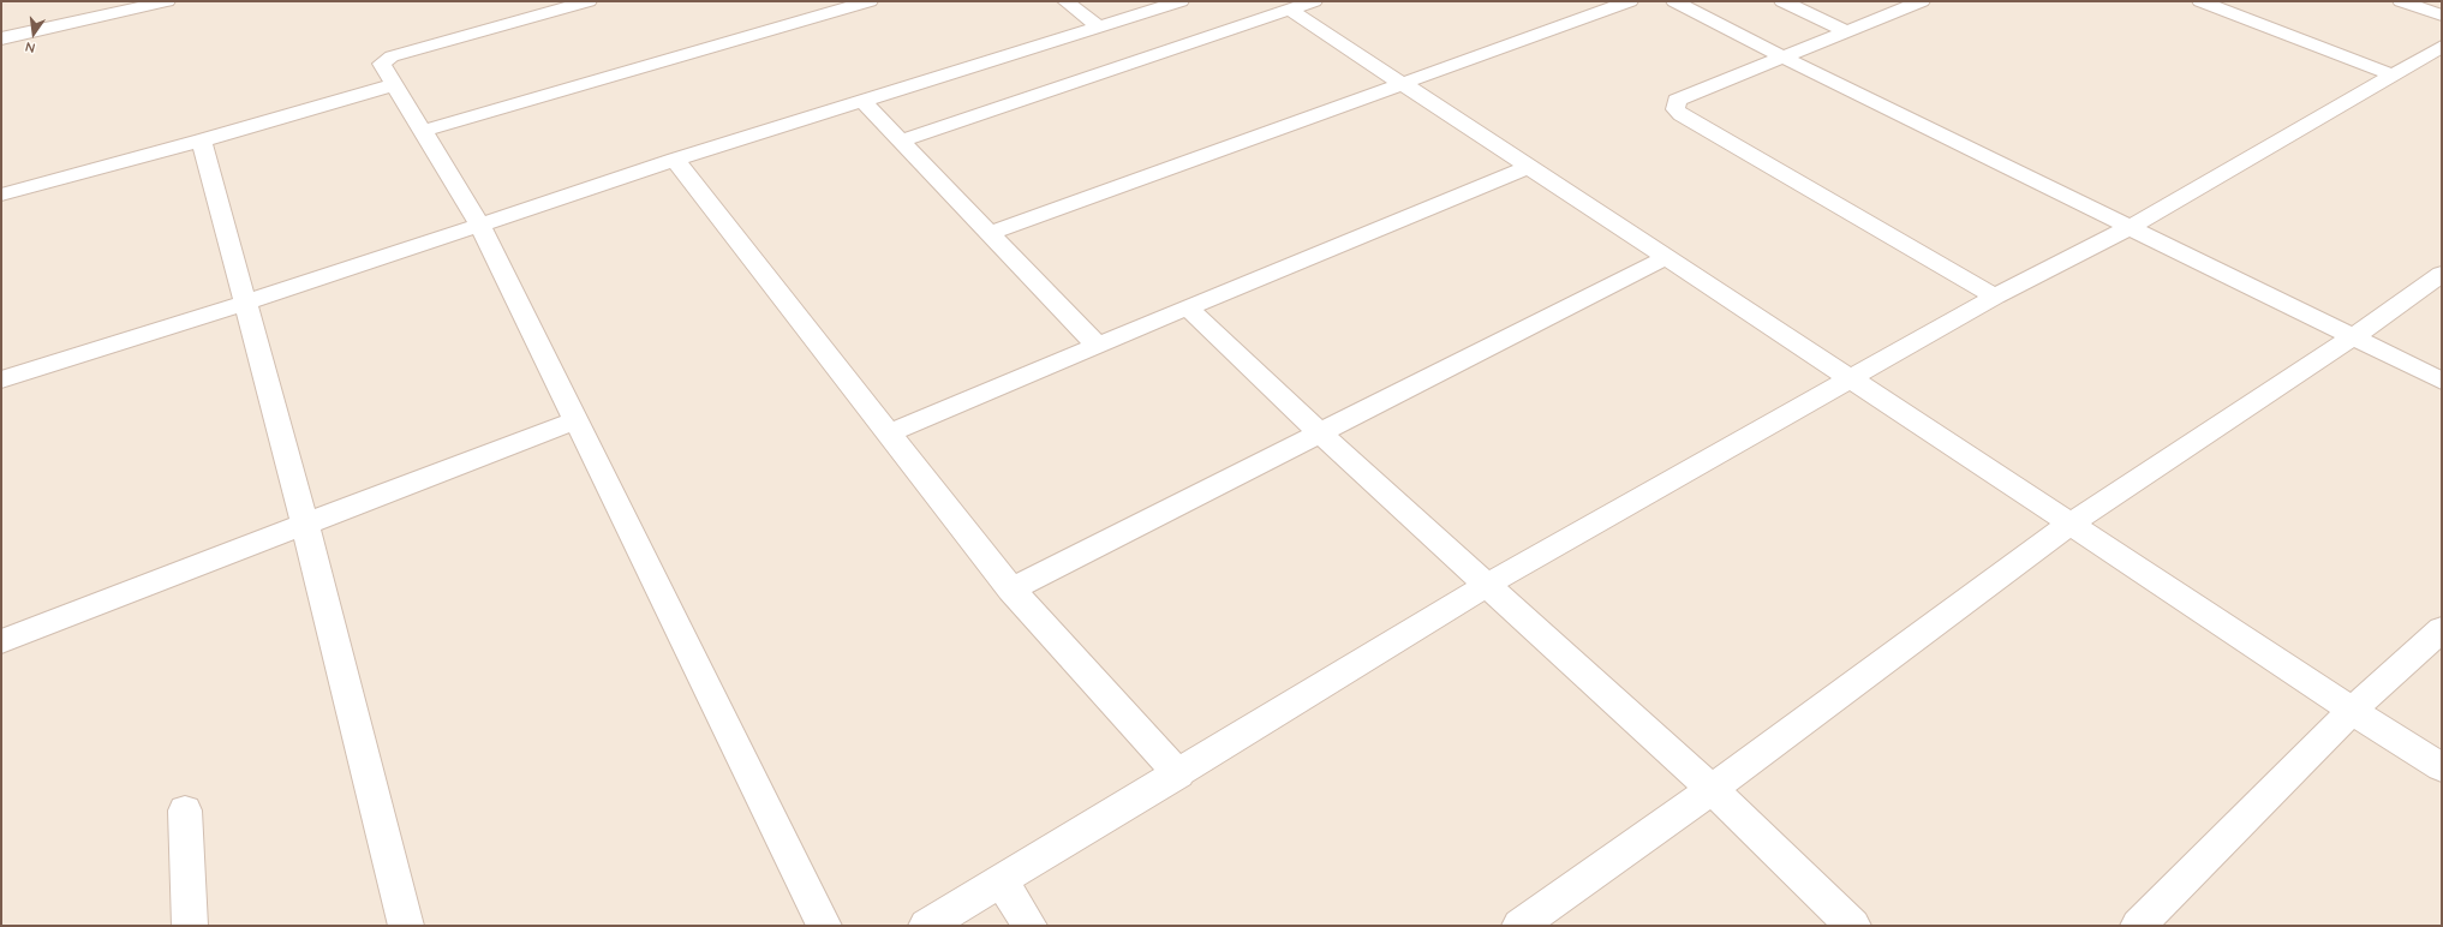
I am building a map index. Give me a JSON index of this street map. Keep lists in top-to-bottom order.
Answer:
{
  "north": "bottom"
}
